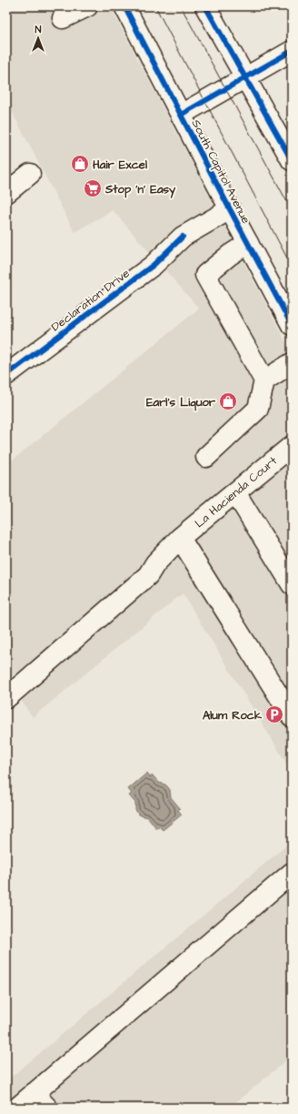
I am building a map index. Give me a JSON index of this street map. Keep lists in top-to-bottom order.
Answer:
{
  "streets": {
    "main road": ["South Capitol Avenue", "Declaration Drive", "La Hacienda Court"]
  },
  "crossings": [
    ["South Capitol Avenue", "Declaration Drive"]
  ],
  "places": {
    "shop": ["Hair Excel", "Earl's Liquor"],
    "supermarket": ["Stop 'n' Easy"],
    "parking": ["Alum Rock"]
  },
  "north": "top"
}
